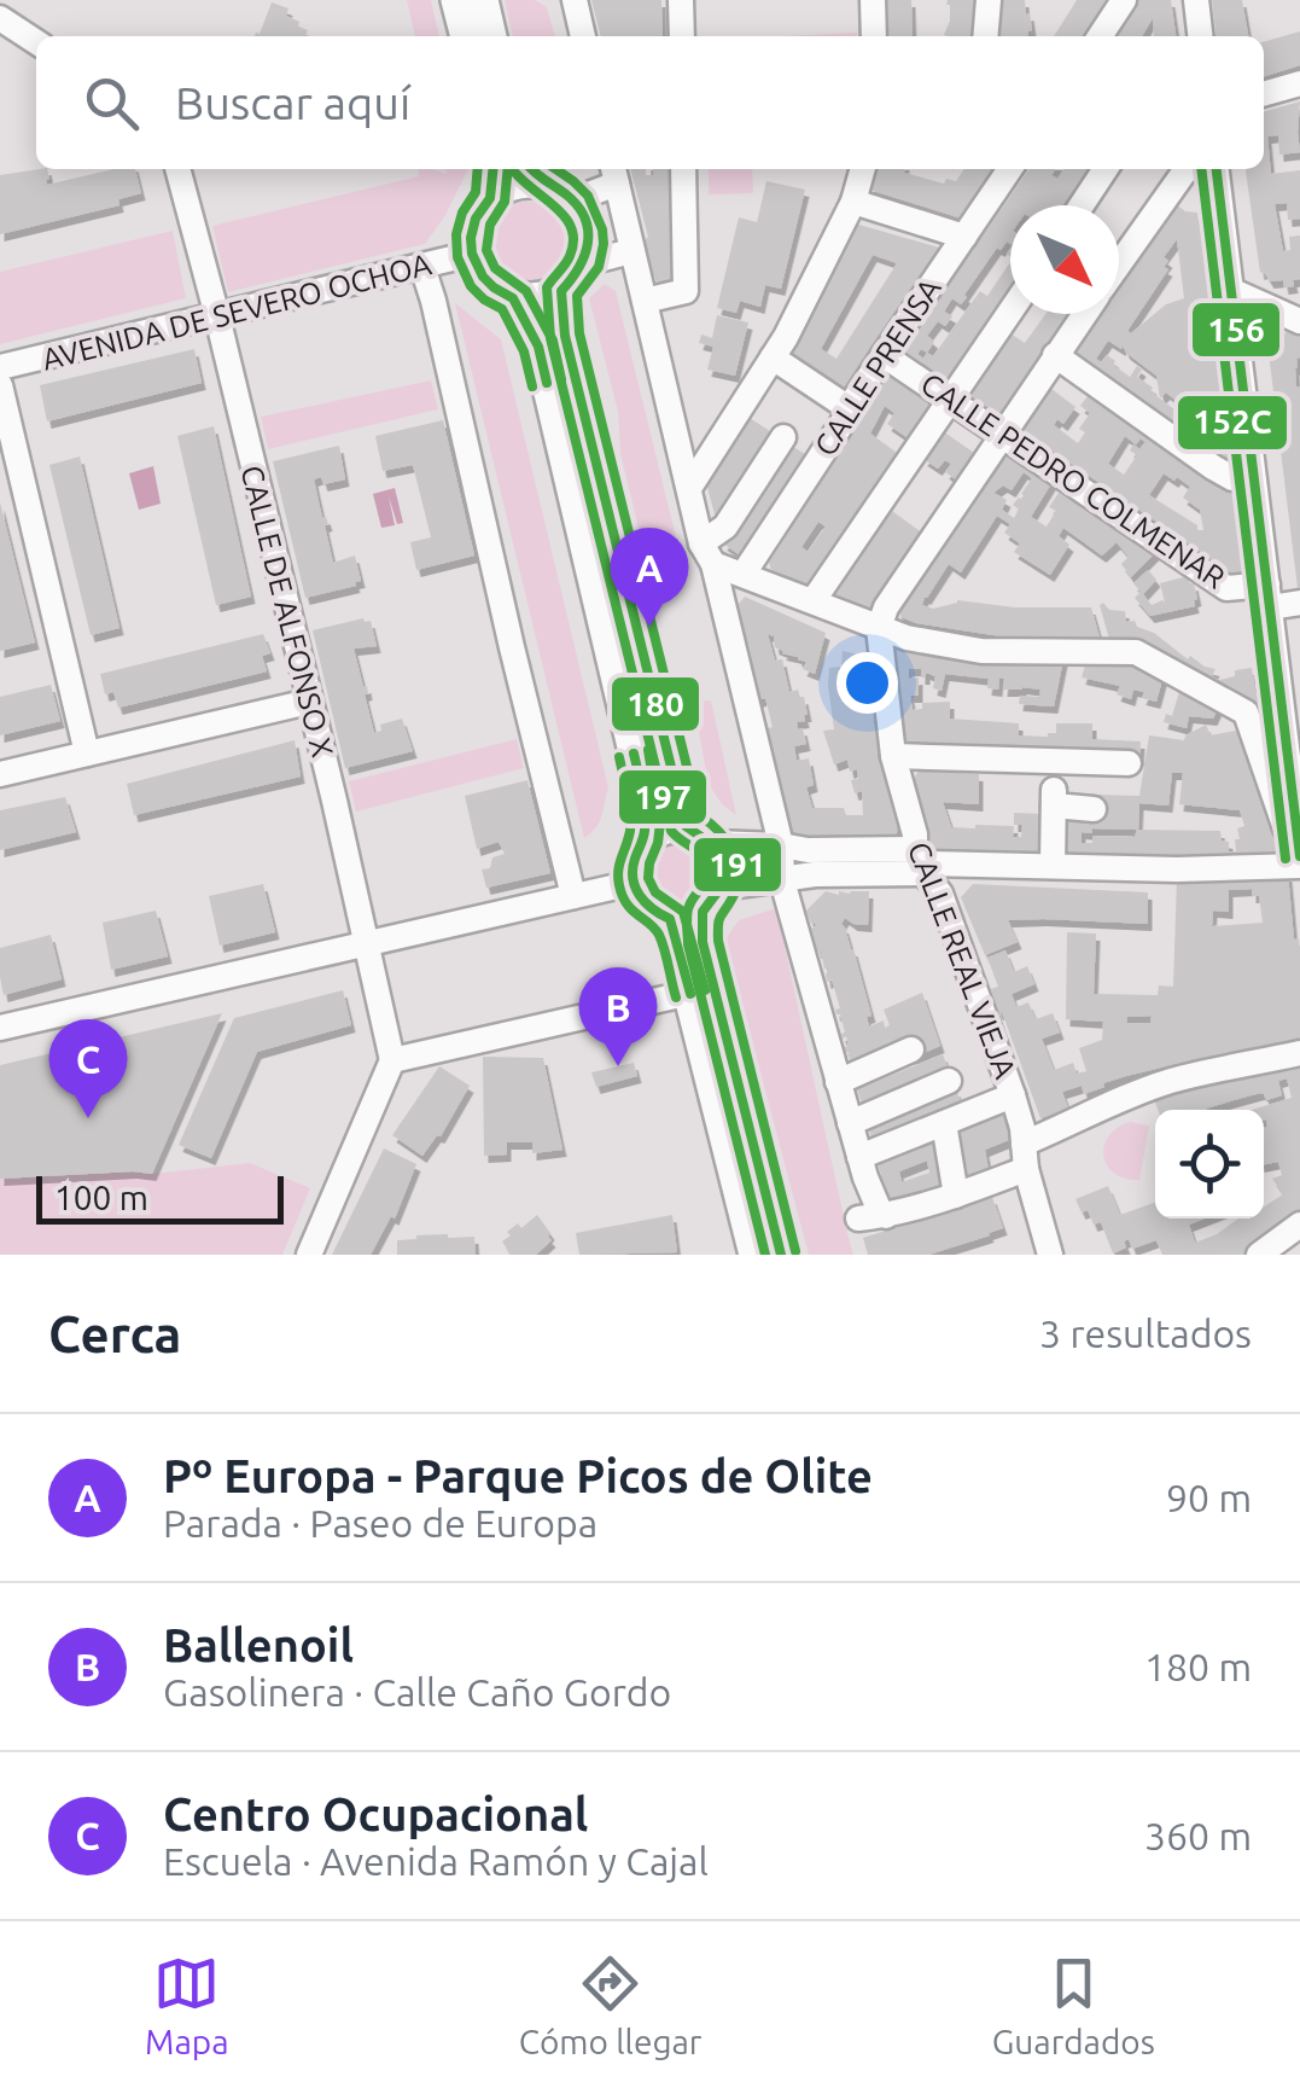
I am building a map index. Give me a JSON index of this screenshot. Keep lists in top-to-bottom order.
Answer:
{
  "streets": {
    "street": [
      "AVENIDA DE SEVERO OCHOA",
      "CALLE PRENSA",
      "CALLE PEDRO COLMENAR",
      "CALLE DE ALFONSO X",
      "CALLE REAL VIEJA"
    ]
  },
  "crossings": [
    ["AVENIDA DE SEVERO OCHOA", "CALLE DE ALFONSO X"],
    ["CALLE PRENSA", "CALLE PEDRO COLMENAR"]
  ],
  "lines": [
    "transit line 180",
    "transit line 197",
    "transit line 191",
    "transit line 156",
    "transit line 152C"
  ],
  "scale_bar": "100 m",
  "north": "bottom right",
  "page": {
    "search": "Buscar aquí",
    "pins": ["A", "B", "C"],
    "scale": "100 m",
    "heading": ["Cerca", "3 resultados"],
    "list": [
      {
        "mark": "A",
        "name": "Pº Europa - Parque Picos de Olite",
        "note": "Parada · Paseo de Europa",
        "value": "90 m"
      },
      {
        "mark": "B",
        "name": "Ballenoil",
        "note": "Gasolinera · Calle Caño Gordo",
        "value": "180 m"
      },
      {
        "mark": "C",
        "name": "Centro Ocupacional",
        "note": "Escuela · Avenida Ramón y Cajal",
        "value": "360 m"
      }
    ],
    "nav": ["Mapa", "Cómo llegar", "Guardados"]
  }
}
